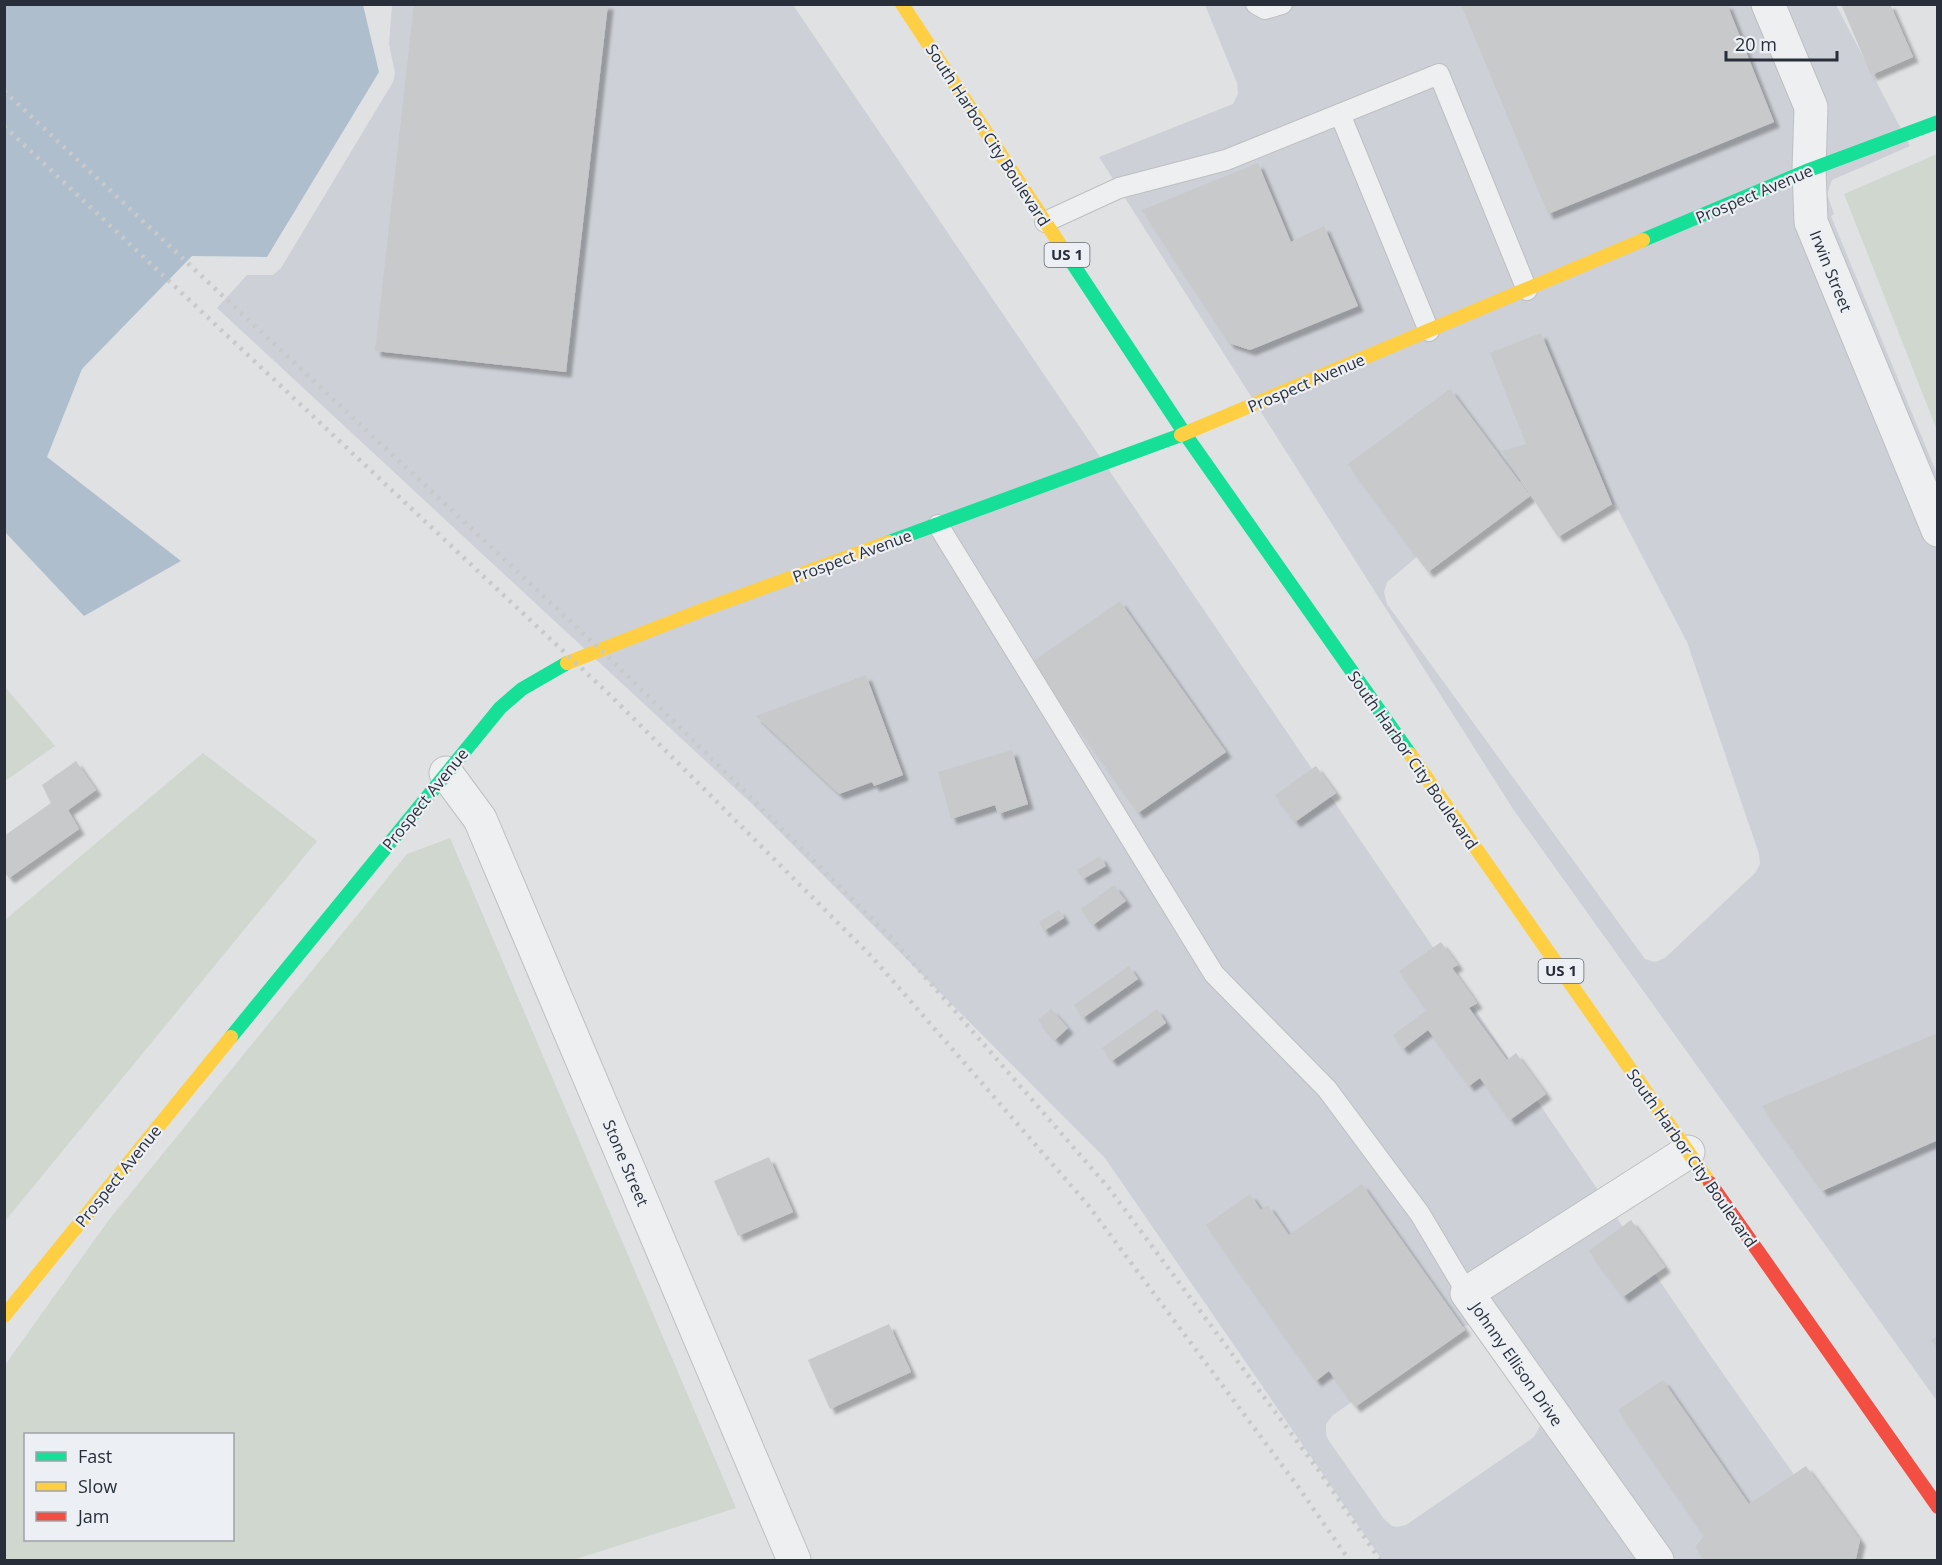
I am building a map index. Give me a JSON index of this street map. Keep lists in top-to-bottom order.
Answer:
{
  "streets": {
    "street": [
      "South Harbor City Boulevard",
      "Prospect Avenue",
      "US 1",
      "Irwin Street",
      "Stone Street",
      "Johnny Ellison Drive"
    ]
  },
  "crossings": [
    ["South Harbor City Boulevard", "Prospect Avenue"],
    ["South Harbor City Boulevard", "Johnny Ellison Drive"],
    ["Prospect Avenue", "Irwin Street"],
    ["Prospect Avenue", "Stone Street"]
  ],
  "legend": ["Fast", "Slow", "Jam"],
  "scale_bar": "20 m"
}
